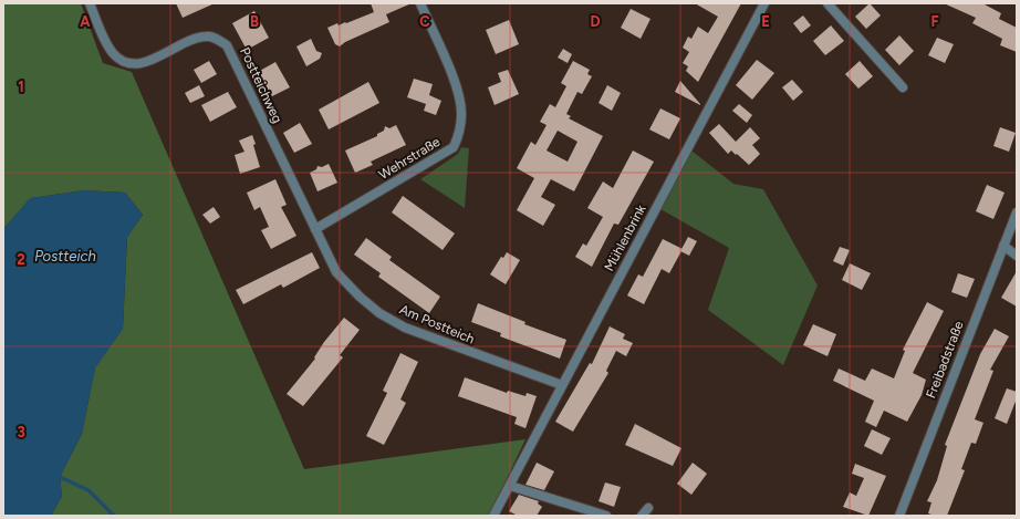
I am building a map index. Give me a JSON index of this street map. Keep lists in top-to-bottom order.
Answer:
{
  "streets": {
    "street": [
      "Postteichweg",
      "Wehrstraße",
      "Mühlenbrink",
      "Am Postteich",
      "Freibadstraße"
    ]
  },
  "crossings": [
    ["Postteichweg", "Wehrstraße"],
    ["Postteichweg", "Am Postteich"],
    ["Wehrstraße", "Am Postteich"],
    ["Mühlenbrink", "Am Postteich"]
  ],
  "water": ["Postteich"],
  "grid": {
    "columns": [
      "A",
      "B",
      "C",
      "D",
      "E",
      "F"
    ],
    "rows": ["1", "2", "3"]
  }
}
